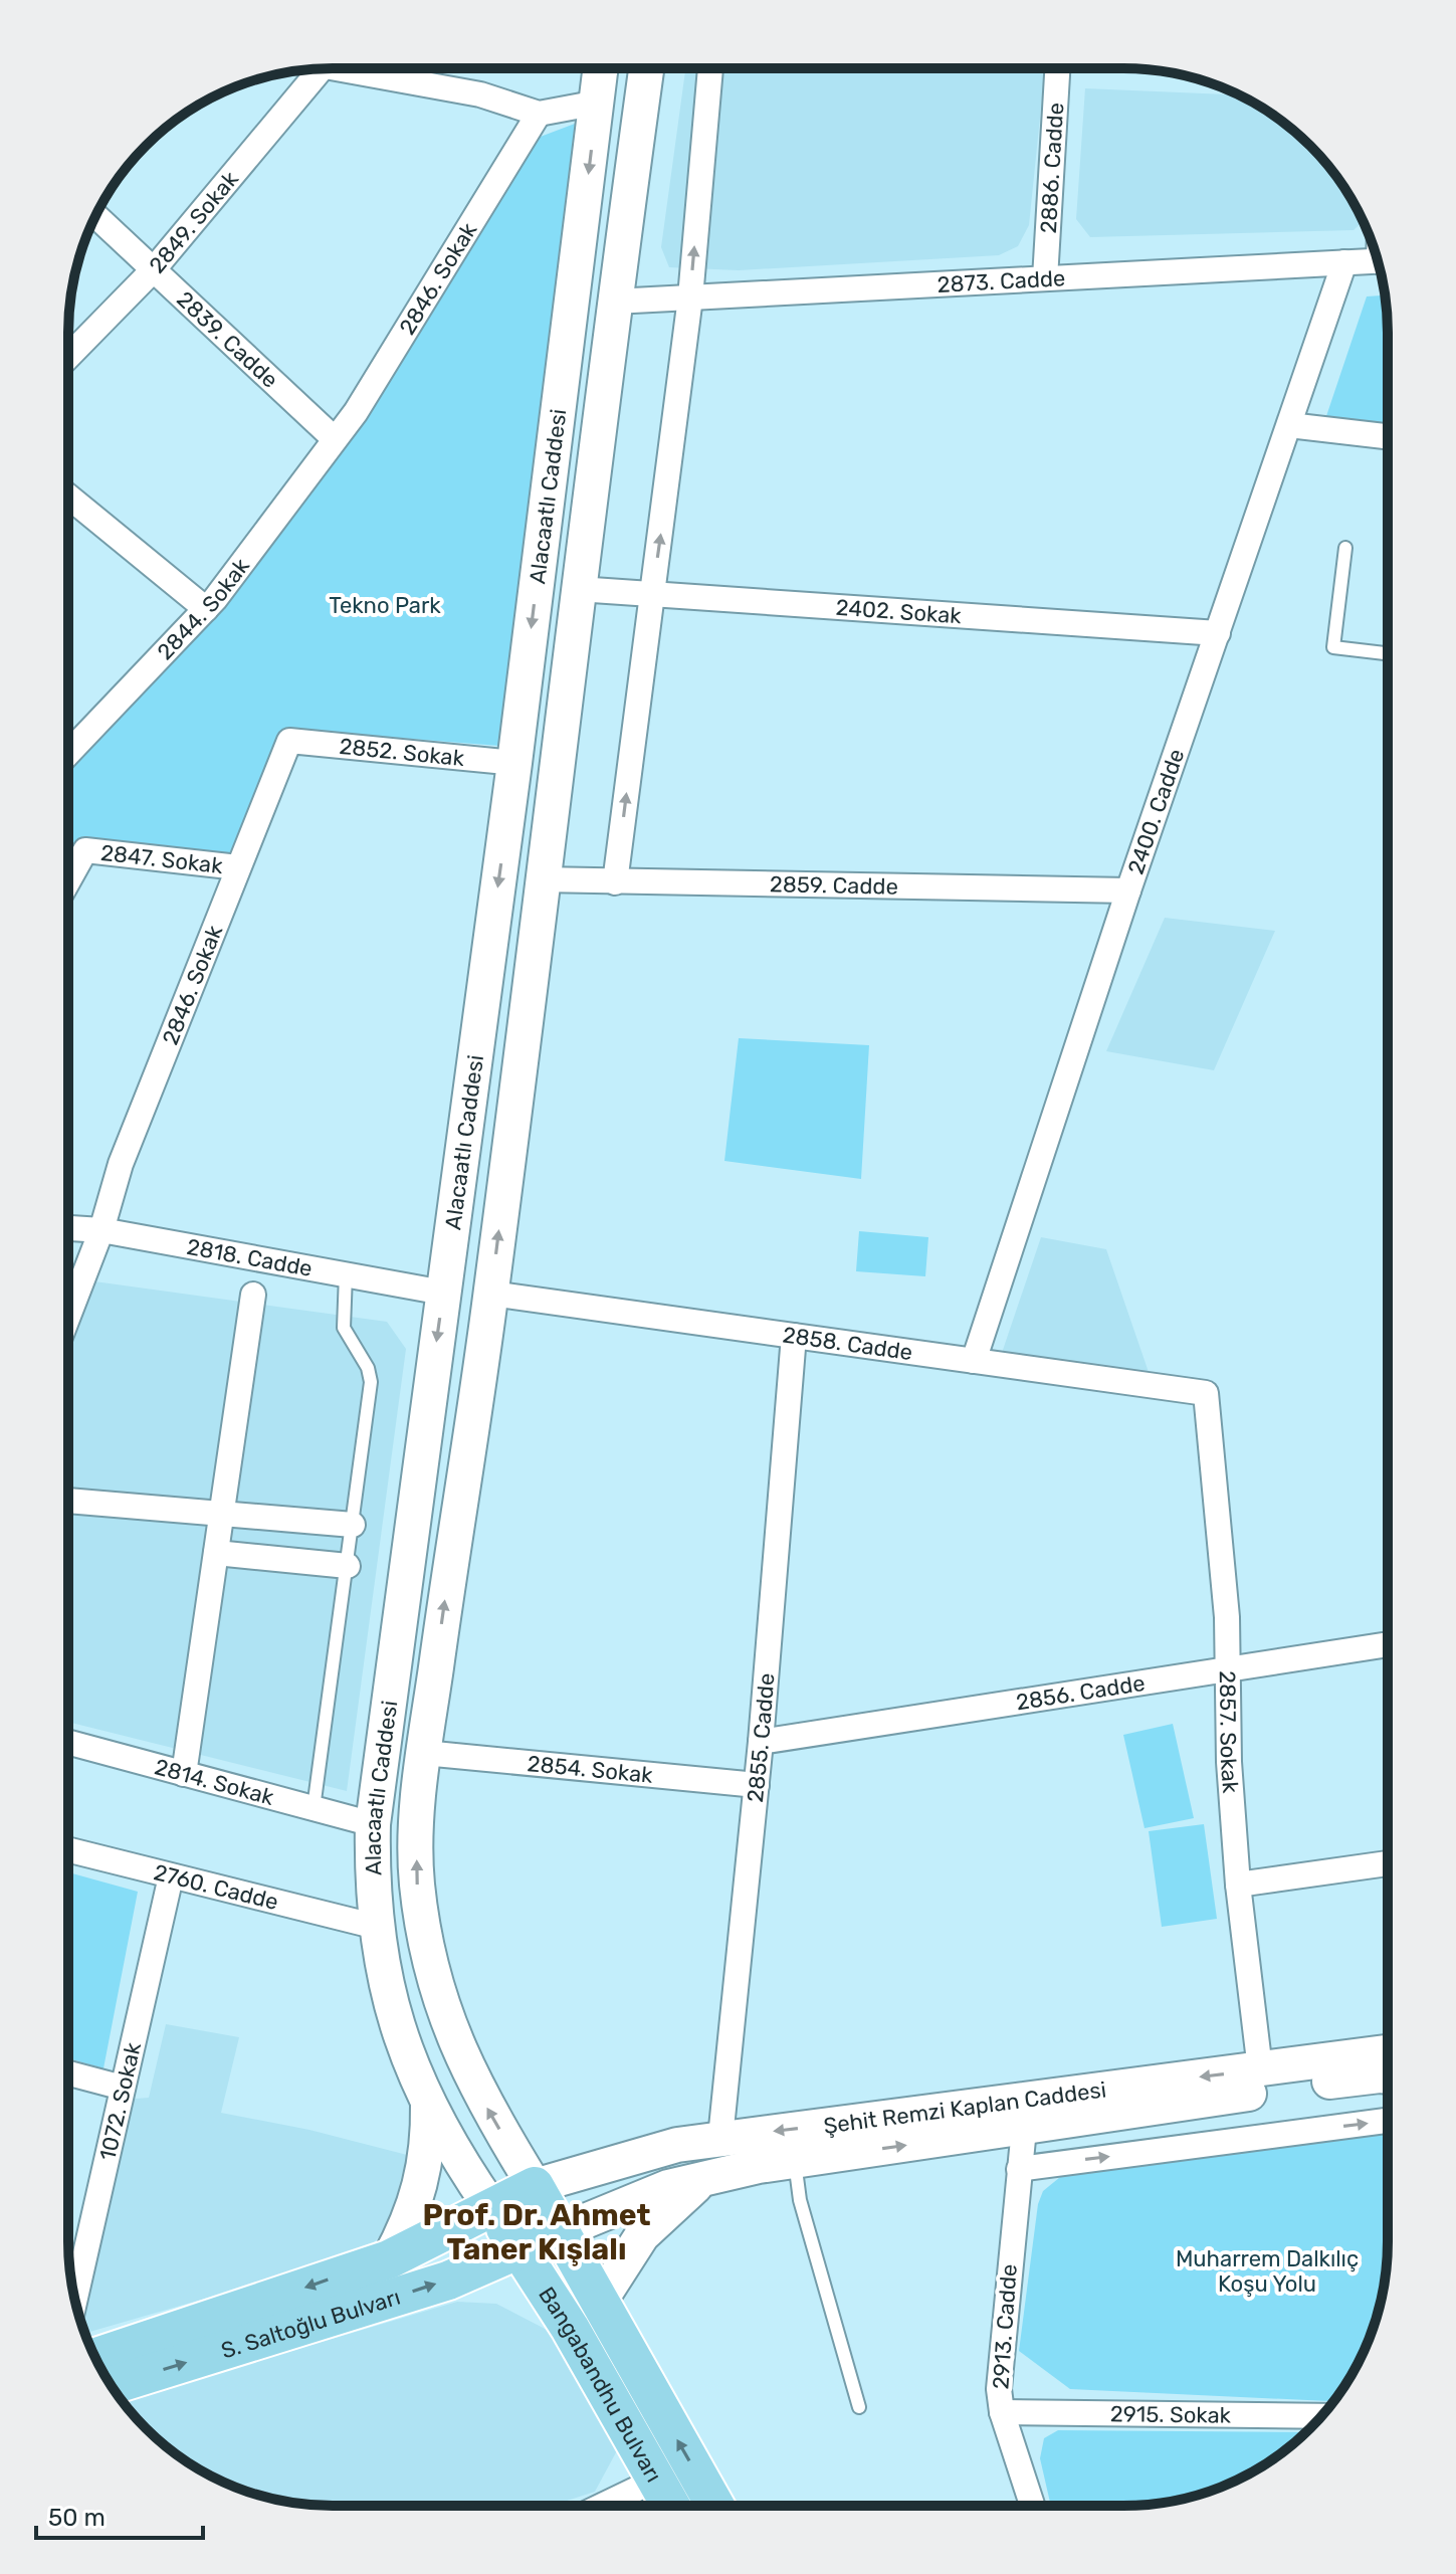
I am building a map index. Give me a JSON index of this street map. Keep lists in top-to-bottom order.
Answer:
{
  "streets": {
    "main road": [
      "Alacaatlı Caddesi",
      "Şehit Remzi Kaplan Caddesi",
      "S. Saltoğlu Bulvarı",
      "Bangabandhu Bulvarı"
    ],
    "street": [
      "2886. Cadde",
      "2849. Sokak",
      "2846. Sokak",
      "2873. Cadde",
      "2839. Cadde",
      "2844. Sokak",
      "2402. Sokak",
      "2852. Sokak",
      "2400. Cadde",
      "2847. Sokak",
      "2859. Cadde",
      "2818. Cadde",
      "2858. Cadde",
      "2856. Cadde",
      "2857. Sokak",
      "2855. Cadde",
      "2854. Sokak",
      "2814. Sokak",
      "2760. Cadde",
      "1072. Sokak",
      "2913. Cadde",
      "2915. Sokak"
    ]
  },
  "crossings": [
    ["2886. Cadde", "2873. Cadde"],
    ["2849. Sokak", "2839. Cadde"],
    ["2846. Sokak", "2839. Cadde"],
    ["2846. Sokak", "2844. Sokak"],
    ["2846. Sokak", "2852. Sokak"],
    ["2846. Sokak", "2847. Sokak"],
    ["2846. Sokak", "2818. Cadde"],
    ["2873. Cadde", "Alacaatlı Caddesi"],
    ["2873. Cadde", "2400. Cadde"],
    ["2839. Cadde", "2844. Sokak"],
    ["Alacaatlı Caddesi", "2402. Sokak"],
    ["Alacaatlı Caddesi", "2852. Sokak"],
    ["Alacaatlı Caddesi", "2859. Cadde"],
    ["Alacaatlı Caddesi", "2818. Cadde"],
    ["Alacaatlı Caddesi", "2858. Cadde"],
    ["Alacaatlı Caddesi", "2854. Sokak"],
    ["Alacaatlı Caddesi", "2814. Sokak"],
    ["Alacaatlı Caddesi", "2760. Cadde"],
    ["Alacaatlı Caddesi", "Şehit Remzi Kaplan Caddesi"],
    ["Alacaatlı Caddesi", "S. Saltoğlu Bulvarı"],
    ["Alacaatlı Caddesi", "Bangabandhu Bulvarı"],
    ["2402. Sokak", "2400. Cadde"],
    ["2400. Cadde", "2859. Cadde"],
    ["2400. Cadde", "2858. Cadde"],
    ["2858. Cadde", "2857. Sokak"],
    ["2858. Cadde", "2855. Cadde"],
    ["2856. Cadde", "2857. Sokak"],
    ["2856. Cadde", "2855. Cadde"],
    ["2857. Sokak", "Şehit Remzi Kaplan Caddesi"],
    ["2855. Cadde", "2854. Sokak"],
    ["2855. Cadde", "Şehit Remzi Kaplan Caddesi"],
    ["2760. Cadde", "1072. Sokak"],
    ["Şehit Remzi Kaplan Caddesi", "S. Saltoğlu Bulvarı"],
    ["Şehit Remzi Kaplan Caddesi", "2913. Cadde"],
    ["Şehit Remzi Kaplan Caddesi", "Bangabandhu Bulvarı"],
    ["S. Saltoğlu Bulvarı", "Bangabandhu Bulvarı"],
    ["2913. Cadde", "2915. Sokak"]
  ],
  "districts": ["Prof. Dr. Ahmet Taner Kışlalı"],
  "parks": ["Tekno Park", "Muharrem Dalkılıç Koşu Yolu"],
  "scale_bar": "50 m"
}
